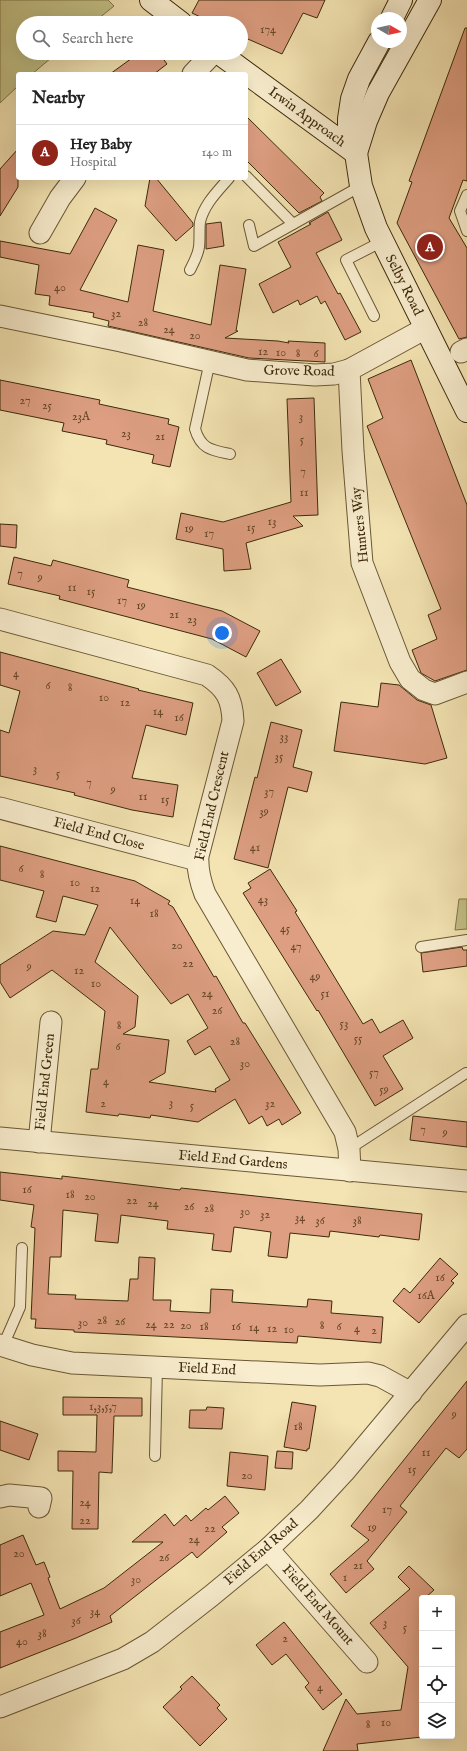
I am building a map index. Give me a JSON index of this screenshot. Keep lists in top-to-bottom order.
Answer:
{
  "streets": {
    "main road": ["Irwin Approach", "Selby Road"],
    "street": [
      "Grove Road",
      "Hunters Way",
      "Field End Crescent",
      "Field End Close",
      "Field End Green",
      "Field End Gardens",
      "Field End",
      "Field End Road",
      "Field End Mount"
    ]
  },
  "crossings": [
    ["Irwin Approach", "Selby Road"],
    ["Selby Road", "Grove Road"],
    ["Grove Road", "Hunters Way"],
    ["Field End Crescent", "Field End Close"],
    ["Field End Crescent", "Field End Gardens"],
    ["Field End Green", "Field End Gardens"],
    ["Field End", "Field End Road"],
    ["Field End Road", "Field End Mount"]
  ],
  "house_numbers": [
    "174",
    "40",
    "32",
    "28",
    "24",
    "20",
    "12",
    "10",
    "8",
    "6",
    "27",
    "25",
    "23A",
    "3",
    "23",
    "21",
    "5",
    "7",
    "11",
    "13",
    "15",
    "19",
    "17",
    "7",
    "9",
    "11",
    "15",
    "17",
    "19",
    "21",
    "23",
    "4",
    "6",
    "8",
    "10",
    "12",
    "14",
    "16",
    "33",
    "35",
    "3",
    "5",
    "7",
    "9",
    "37",
    "11",
    "15",
    "39",
    "41",
    "6",
    "8",
    "10",
    "12",
    "43",
    "14",
    "18",
    "45",
    "20",
    "47",
    "22",
    "9",
    "12",
    "49",
    "10",
    "24",
    "51",
    "26",
    "53",
    "8",
    "55",
    "28",
    "6",
    "30",
    "57",
    "4",
    "59",
    "3",
    "2",
    "32",
    "5",
    "7",
    "9",
    "16",
    "18",
    "20",
    "22",
    "24",
    "26",
    "28",
    "30",
    "32",
    "34",
    "36",
    "38",
    "16",
    "16A",
    "28",
    "26",
    "30",
    "24",
    "22",
    "20",
    "8",
    "18",
    "16",
    "6",
    "14",
    "12",
    "4",
    "10",
    "2",
    "1,3,5,7",
    "9",
    "18",
    "11",
    "15",
    "20",
    "24",
    "17",
    "22",
    "19",
    "22",
    "24",
    "20",
    "26",
    "21",
    "1",
    "30",
    "34",
    "36",
    "3",
    "5",
    "38",
    "2",
    "40",
    "4",
    "10",
    "8"
  ],
  "north": "right",
  "page": {
    "search": "Search here",
    "heading": "Nearby",
    "list": [
      {
        "mark": "A",
        "name": "Hey Baby",
        "note": "Hospital",
        "value": "140 m"
      }
    ],
    "pins": "A",
    "map_buttons": ["+", "−"]
  }
}
